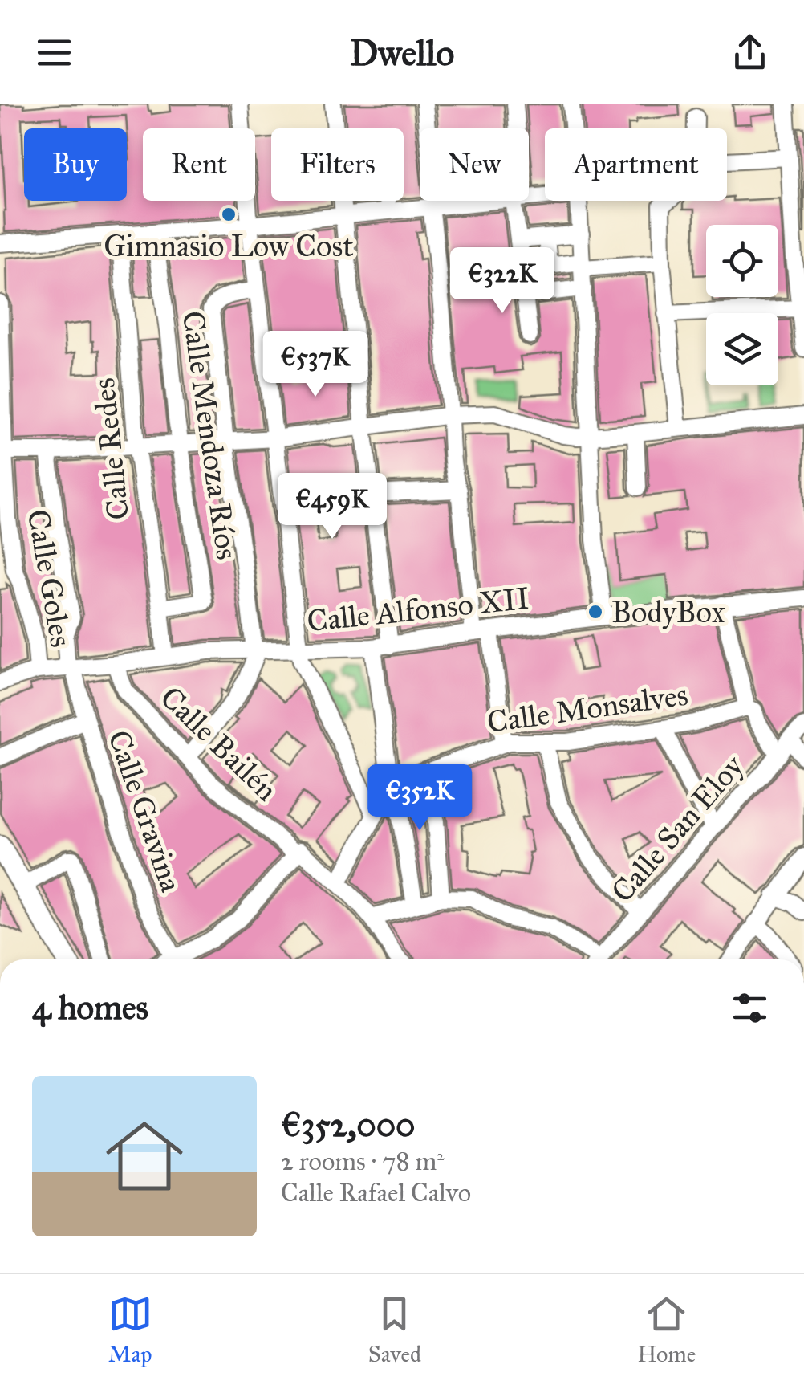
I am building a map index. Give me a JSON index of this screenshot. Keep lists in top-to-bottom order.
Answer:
{
  "streets": {
    "street": [
      "Calle Mendoza Ríos",
      "Calle Redes",
      "Calle Goles",
      "Calle Alfonso XII",
      "Calle Monsalves",
      "Calle Bailén",
      "Calle Gravina",
      "Calle San Eloy"
    ]
  },
  "crossings": [
    ["Calle Mendoza Ríos", "Calle Redes"],
    ["Calle Redes", "Calle Alfonso XII"],
    ["Calle Goles", "Calle Alfonso XII"],
    ["Calle Alfonso XII", "Calle Bailén"],
    ["Calle Alfonso XII", "Calle Gravina"]
  ],
  "places": ["Gimnasio Low Cost", "BodyBox"],
  "page": {
    "header": "Dwello",
    "chip": [
      "Buy",
      "Rent",
      "Filters",
      "New",
      "Apartment"
    ],
    "price": [
      "€322K",
      "€537K",
      "€459K",
      "€352K"
    ],
    "heading": "4 homes",
    "list": [
      {
        "name": "€352,000",
        "note": "2 rooms · 78 m² · Calle Rafael Calvo"
      }
    ],
    "tabs": ["Map", "Saved", "Home"]
  }
}
